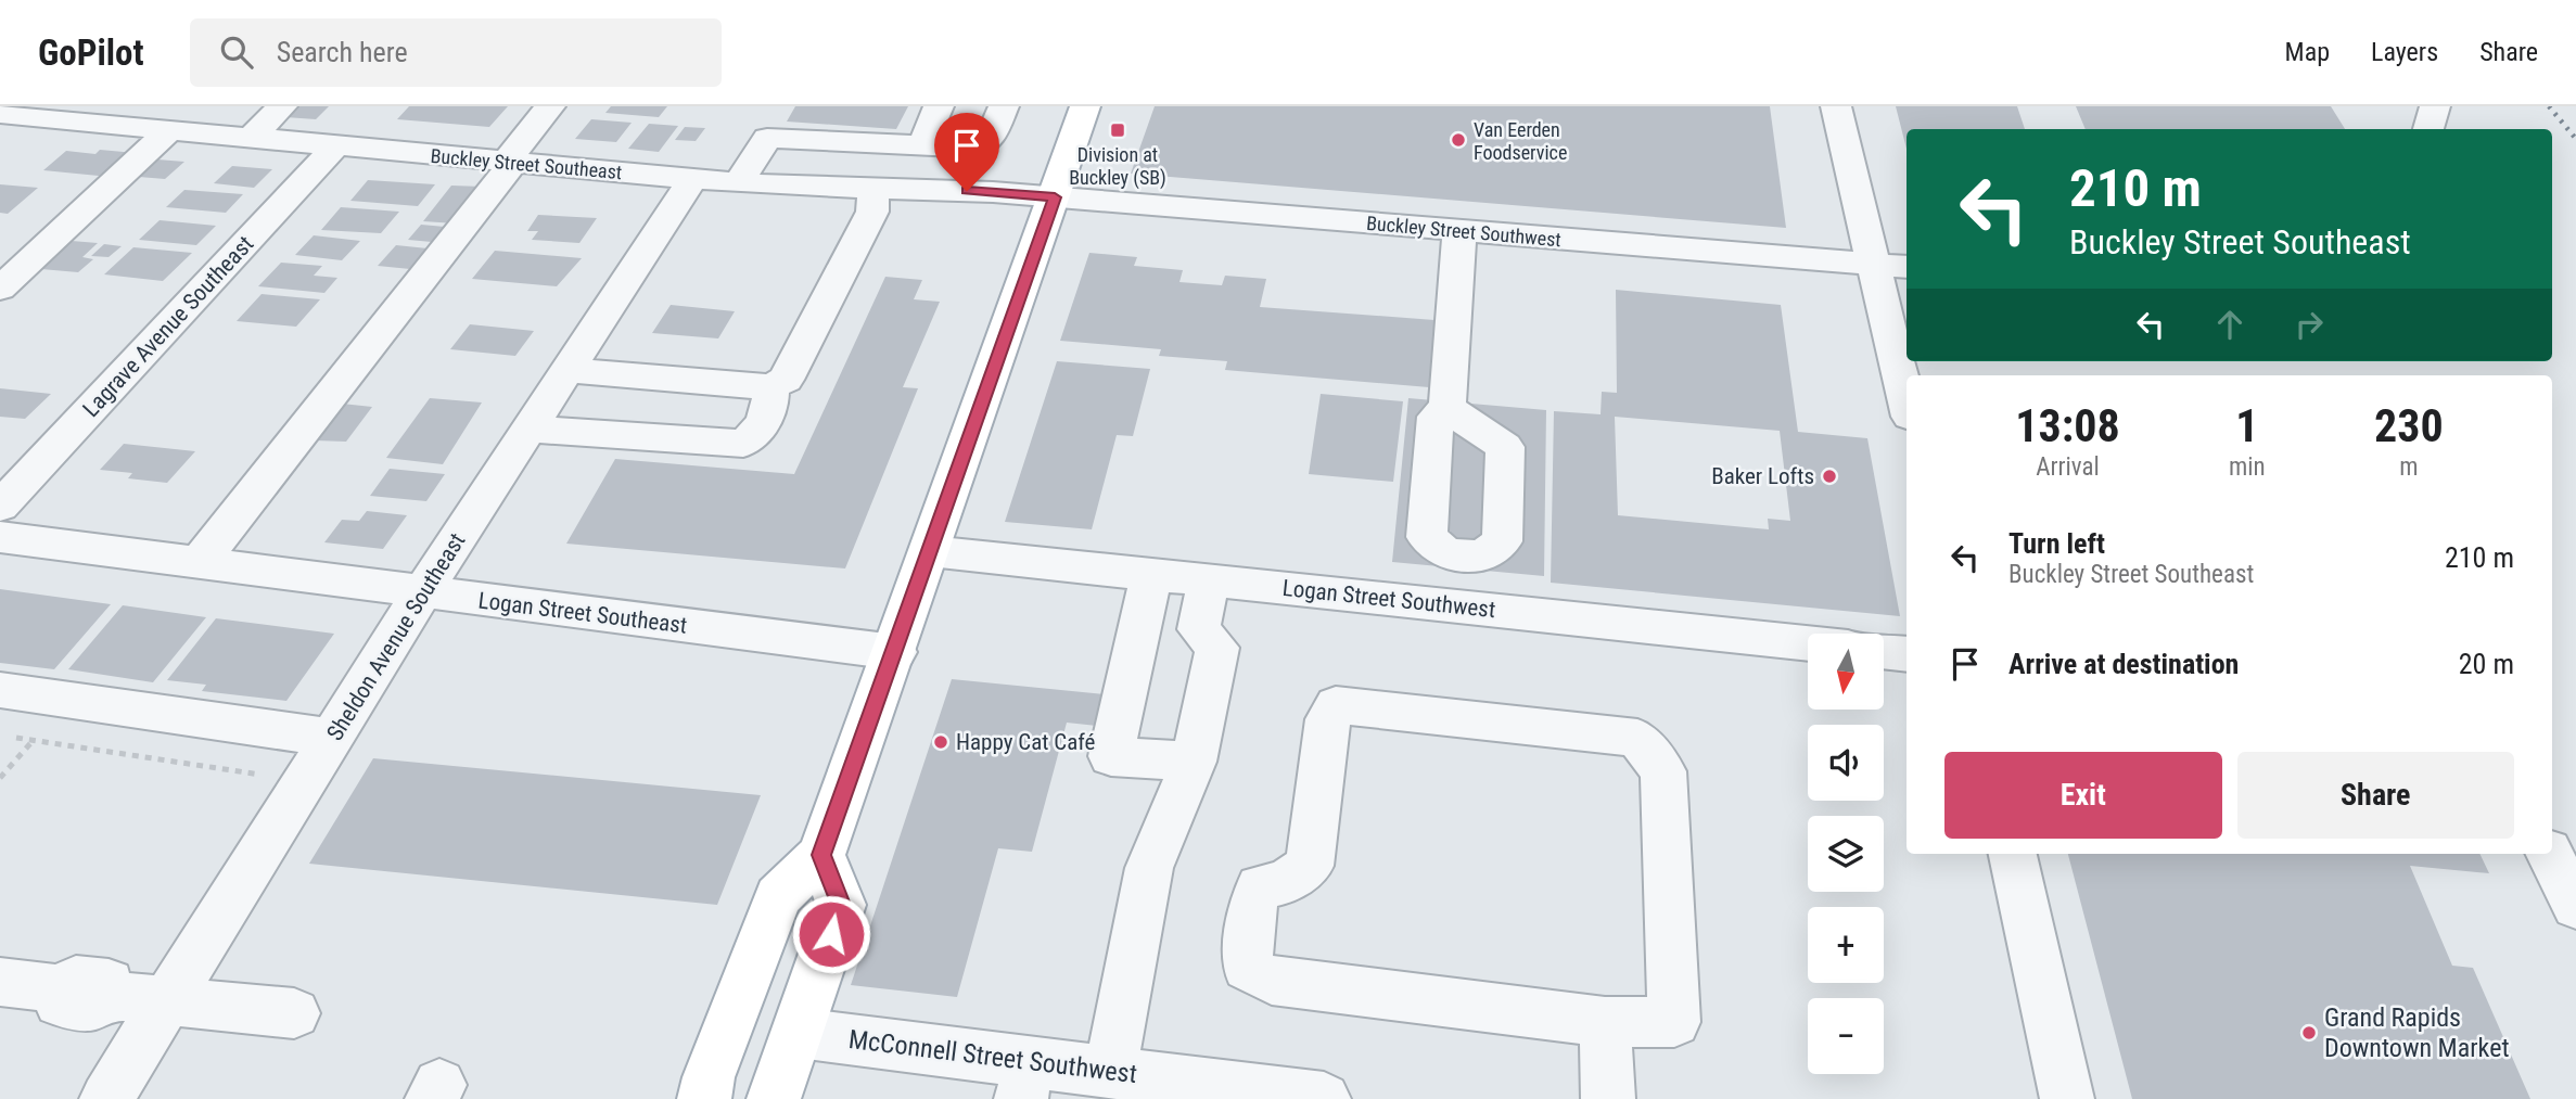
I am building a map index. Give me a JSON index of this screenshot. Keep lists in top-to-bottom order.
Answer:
{
  "streets": {
    "street": [
      "Buckley Street Southeast",
      "Buckley Street Southwest",
      "Lagrave Avenue Southeast",
      "Logan Street Southwest",
      "Logan Street Southeast",
      "Sheldon Avenue Southeast",
      "McConnell Street Southwest"
    ]
  },
  "crossings": [
    ["Buckley Street Southeast", "Buckley Street Southwest"],
    ["Buckley Street Southeast", "Lagrave Avenue Southeast"],
    ["Buckley Street Southeast", "Sheldon Avenue Southeast"],
    ["Logan Street Southeast", "Sheldon Avenue Southeast"]
  ],
  "places": {
    "transit": ["Division at Buckley (SB)"],
    "other": [
      "Van Eerden Foodservice",
      "Baker Lofts",
      "Happy Cat Café",
      "Grand Rapids Downtown Market"
    ]
  },
  "north": "bottom",
  "page": {
    "header": "GoPilot",
    "search": "Search here",
    "nav": ["Map", "Layers", "Share"],
    "turn": ["210 m", "Buckley Street Southeast"],
    "eta": [
      "13:08",
      "Arrival",
      "1",
      "min",
      "230",
      "m"
    ],
    "list": [
      {
        "name": "Turn left",
        "note": "Buckley Street Southeast",
        "value": "210 m"
      },
      {
        "name": "Arrive at destination",
        "value": "20 m"
      }
    ],
    "map_buttons": ["+", "−"],
    "buttons": ["Exit", "Share"]
  }
}
